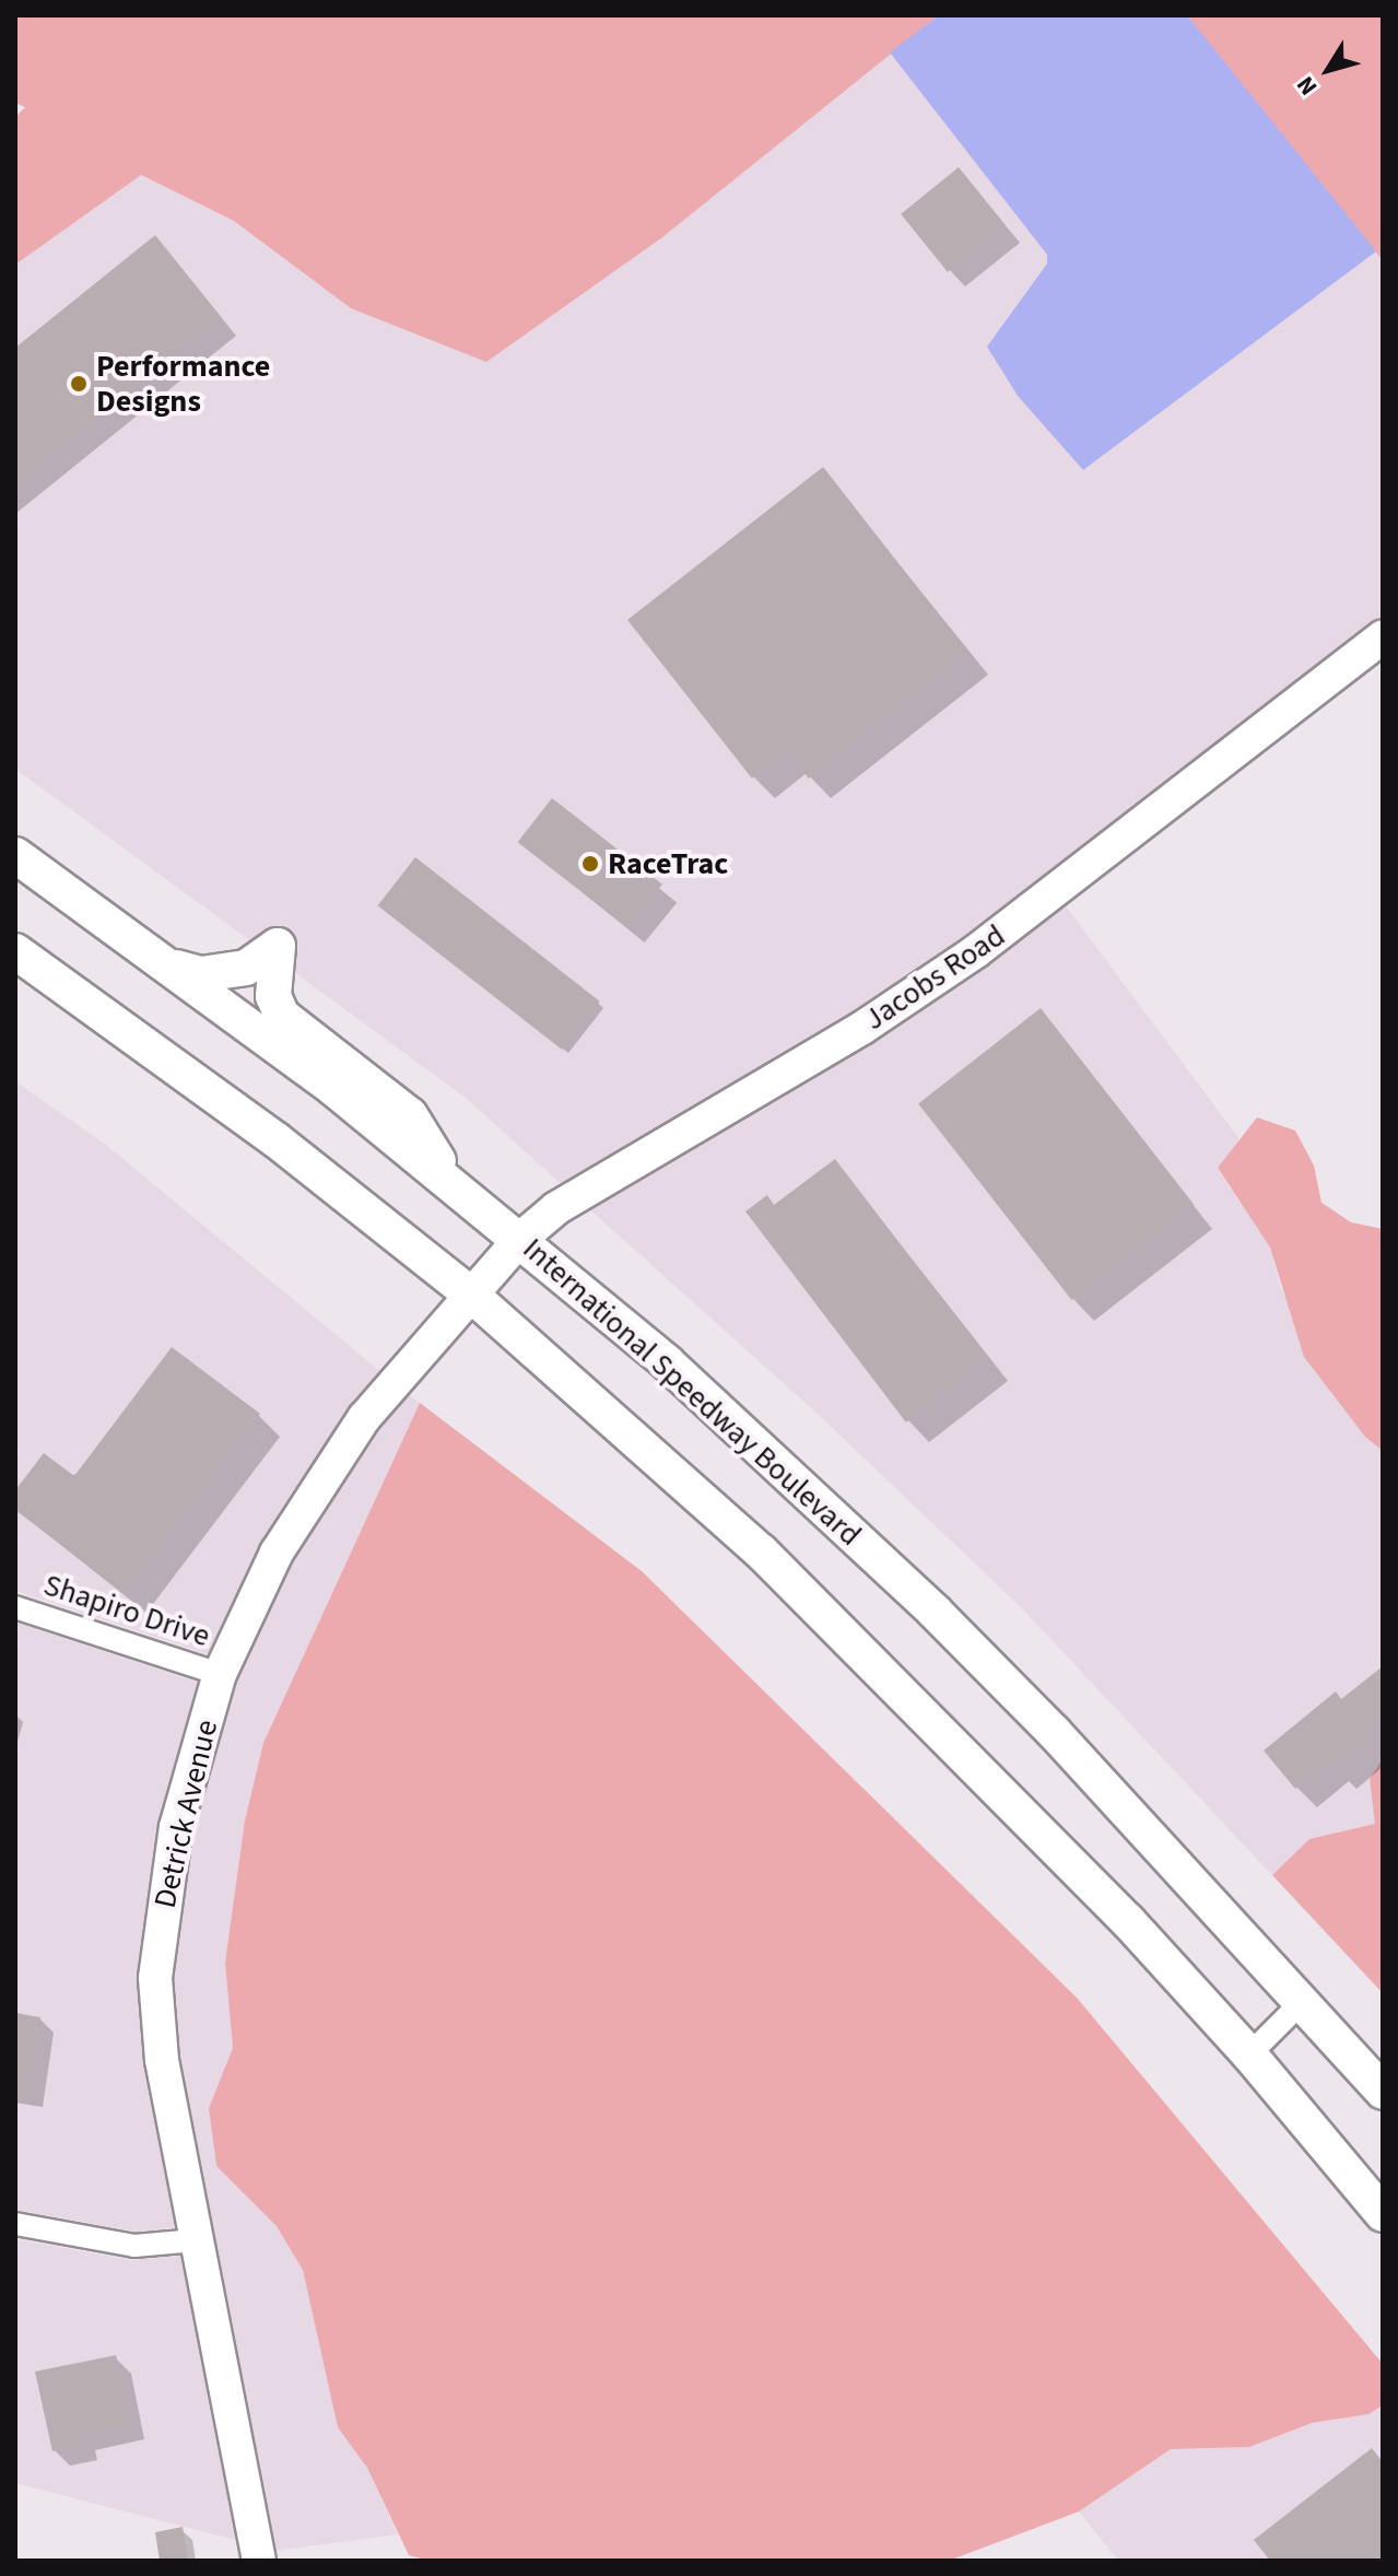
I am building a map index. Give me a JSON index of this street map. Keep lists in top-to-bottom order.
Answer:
{
  "streets": {
    "main road": ["International Speedway Boulevard"],
    "street": ["Jacobs Road", "Shapiro Drive", "Detrick Avenue"]
  },
  "crossings": [
    ["Jacobs Road", "International Speedway Boulevard"],
    ["Jacobs Road", "Detrick Avenue"],
    ["Shapiro Drive", "Detrick Avenue"]
  ],
  "places": ["Performance Designs", "RaceTrac"],
  "north": "bottom left"
}
